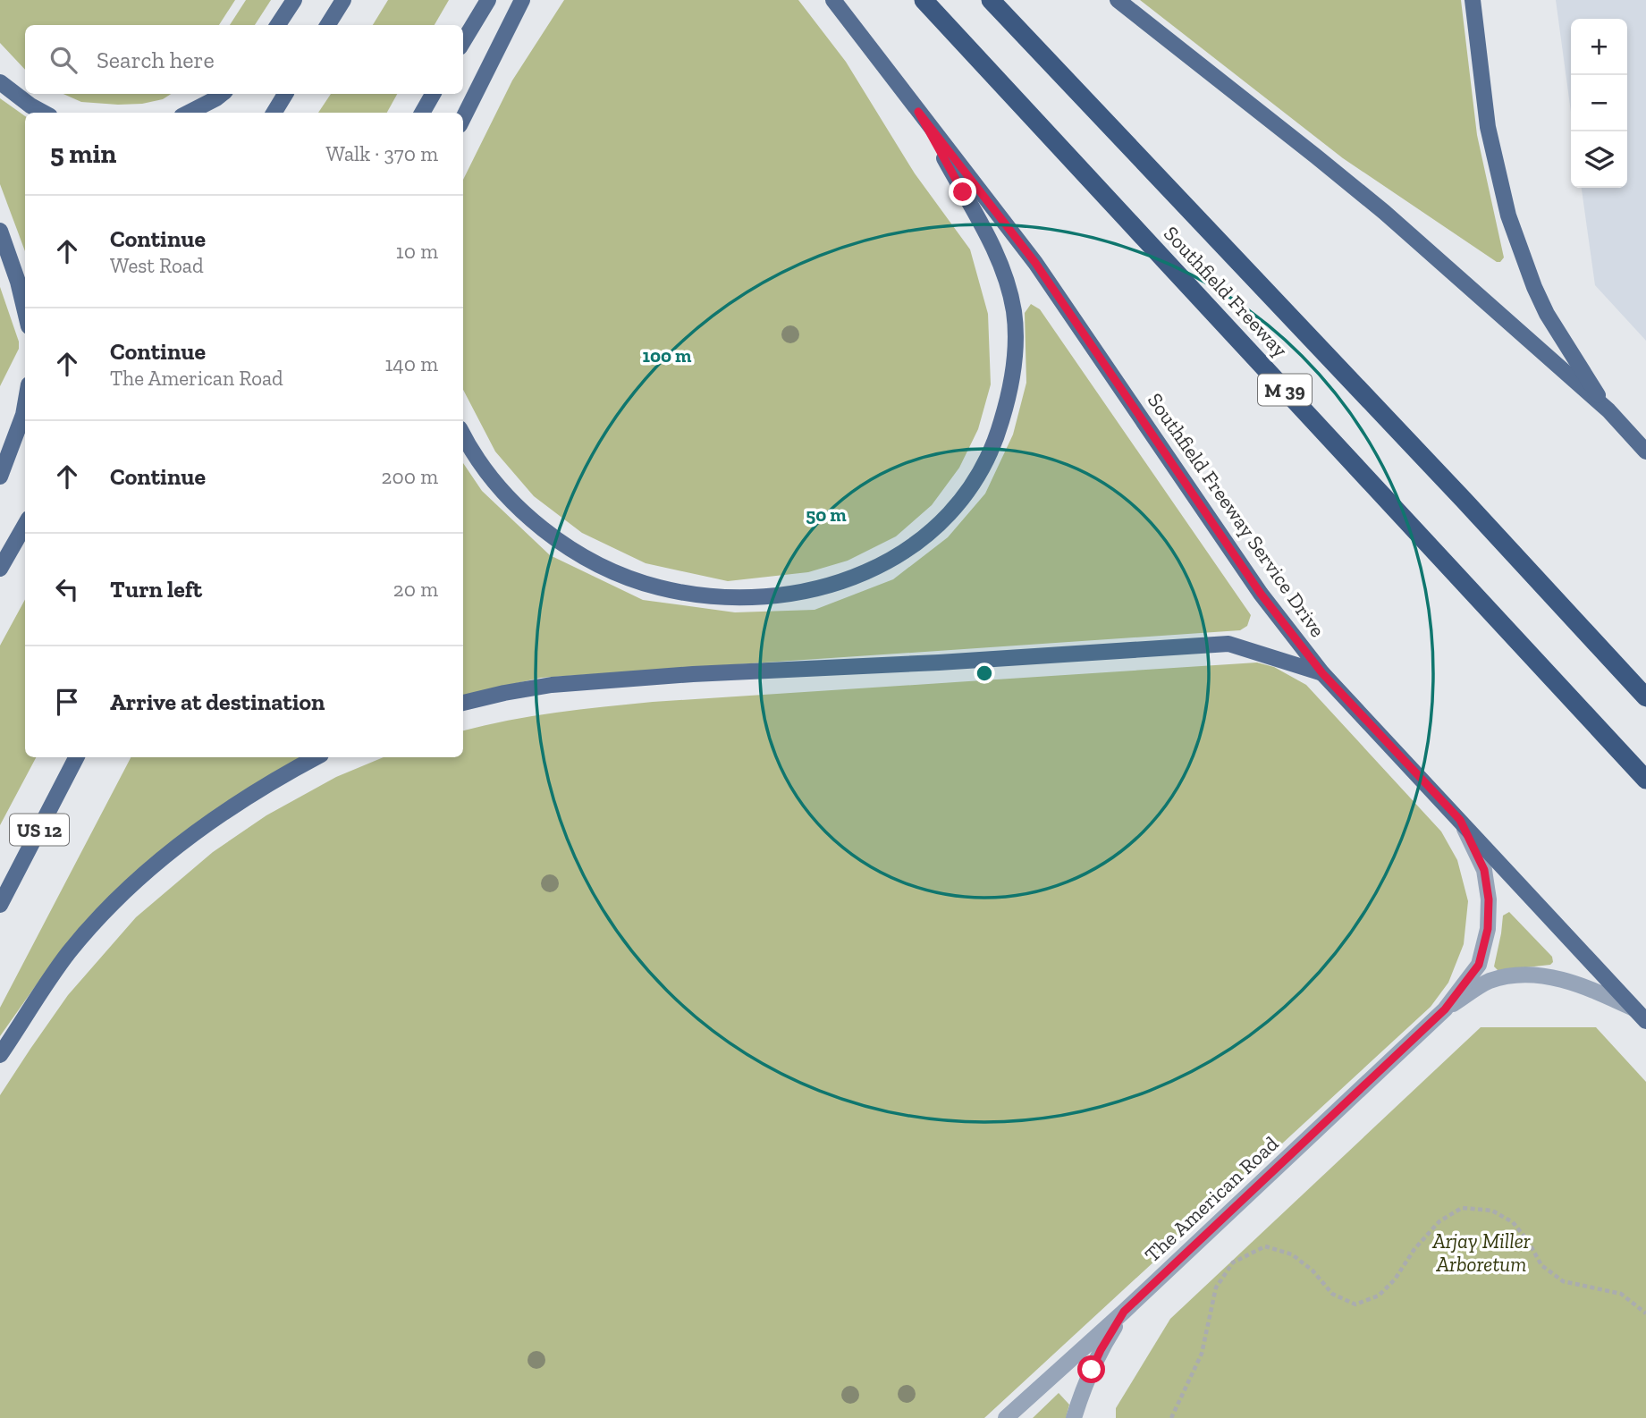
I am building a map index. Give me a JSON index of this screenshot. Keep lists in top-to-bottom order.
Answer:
{
  "streets": {
    "highway": ["Southfield Freeway", "M 39"],
    "main road": ["Southfield Freeway Service Drive", "US 12"],
    "street": ["The American Road"]
  },
  "crossings": [
    ["Southfield Freeway Service Drive", "The American Road"]
  ],
  "parks": ["Arjay Miller Arboretum"],
  "page": {
    "map_buttons": ["+", "−"],
    "search": "Search here",
    "heading": ["5 min", "Walk · 370 m"],
    "list": [
      ["Continue", "West Road", "10 m"],
      ["Continue", "The American Road", "140 m"],
      ["Continue", "200 m"],
      ["Turn left", "20 m"],
      "Arrive at destination"
    ]
  },
  "rings": ["100 m", "50 m"]
}
